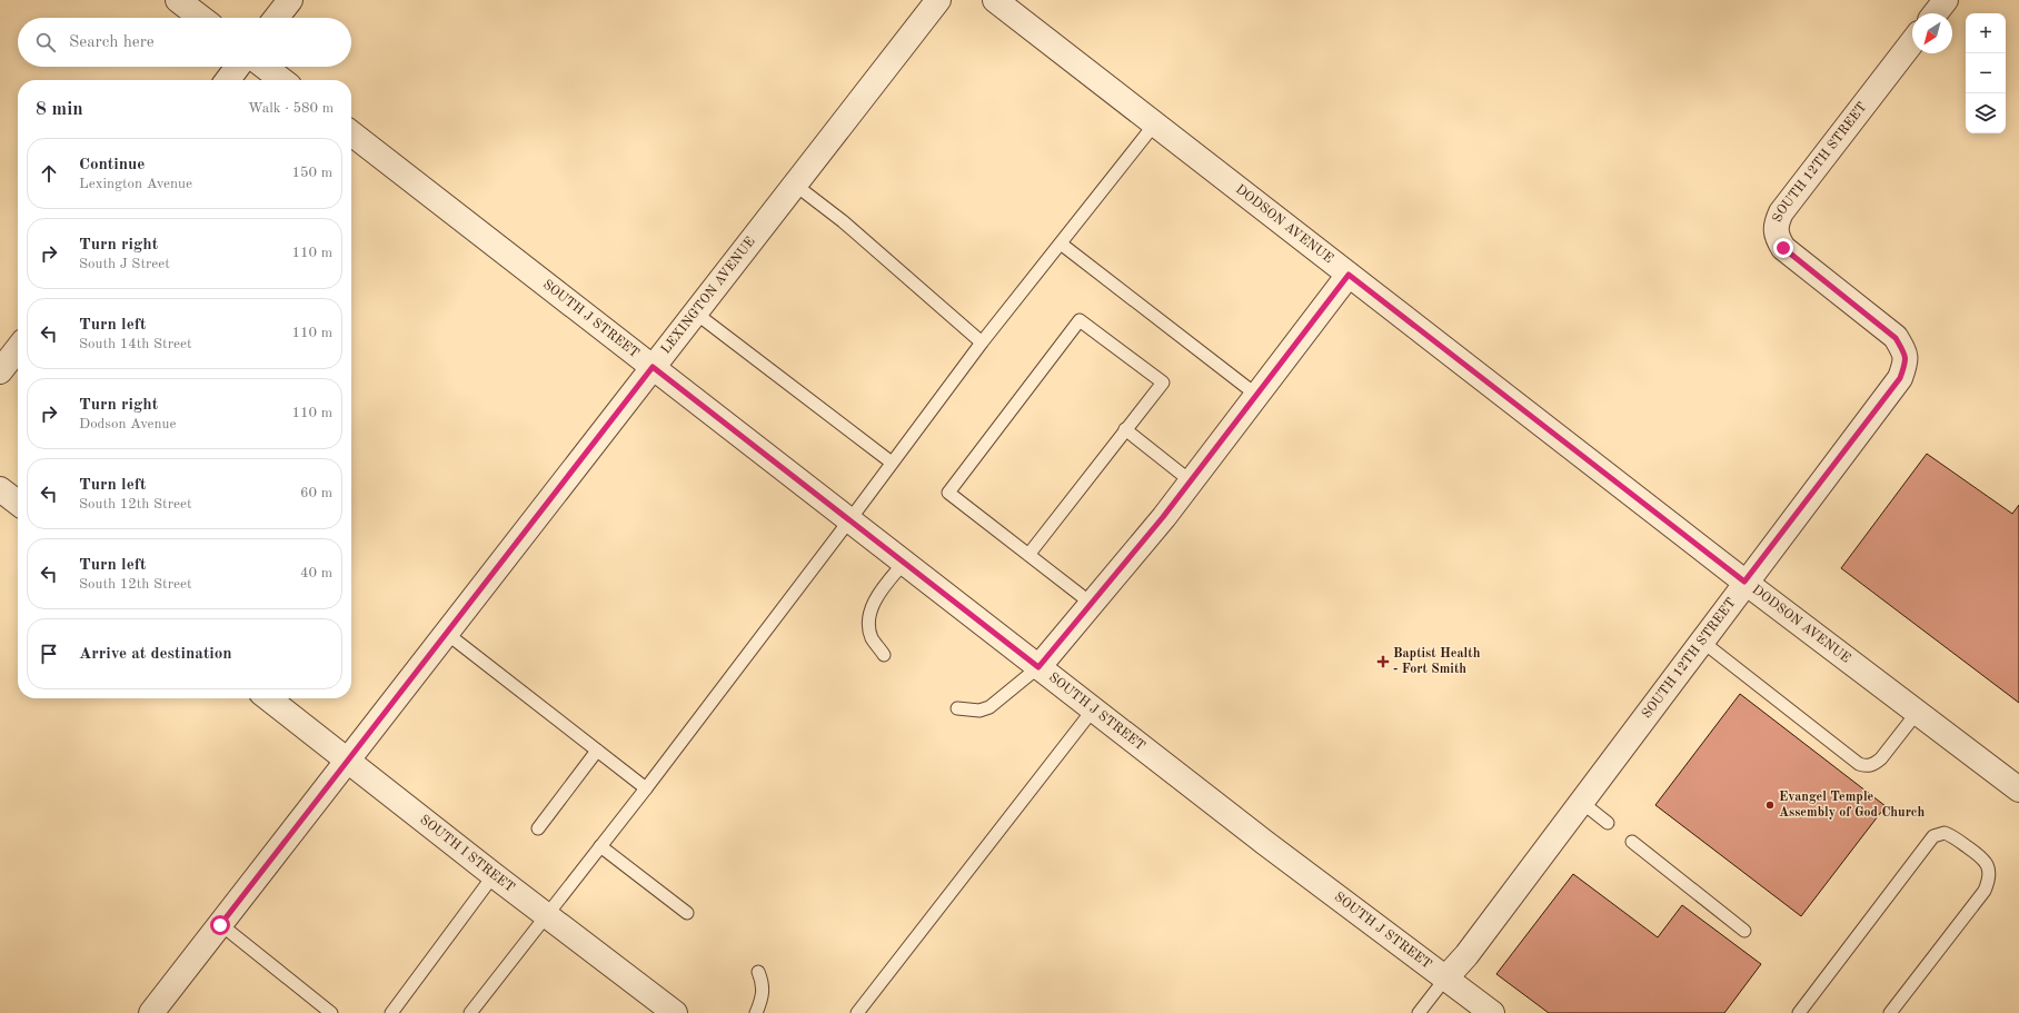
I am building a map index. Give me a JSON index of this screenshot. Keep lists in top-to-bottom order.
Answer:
{
  "streets": {
    "street": [
      "SOUTH 12TH STREET",
      "DODSON AVENUE",
      "LEXINGTON AVENUE",
      "SOUTH J STREET",
      "SOUTH I STREET"
    ]
  },
  "crossings": [
    ["SOUTH 12TH STREET", "DODSON AVENUE"],
    ["SOUTH 12TH STREET", "SOUTH J STREET"],
    ["LEXINGTON AVENUE", "SOUTH J STREET"],
    ["LEXINGTON AVENUE", "SOUTH I STREET"]
  ],
  "places": {
    "health": ["Baptist Health - Fort Smith"],
    "other": ["Evangel Temple Assembly of God Church"]
  },
  "north": "bottom left",
  "page": {
    "map_buttons": ["+", "−"],
    "search": "Search here",
    "heading": ["8 min", "Walk · 580 m"],
    "list": [
      ["Continue", "Lexington Avenue", "150 m"],
      ["Turn right", "South J Street", "110 m"],
      ["Turn left", "South 14th Street", "110 m"],
      ["Turn right", "Dodson Avenue", "110 m"],
      ["Turn left", "South 12th Street", "60 m"],
      ["Turn left", "South 12th Street", "40 m"],
      "Arrive at destination"
    ]
  }
}
